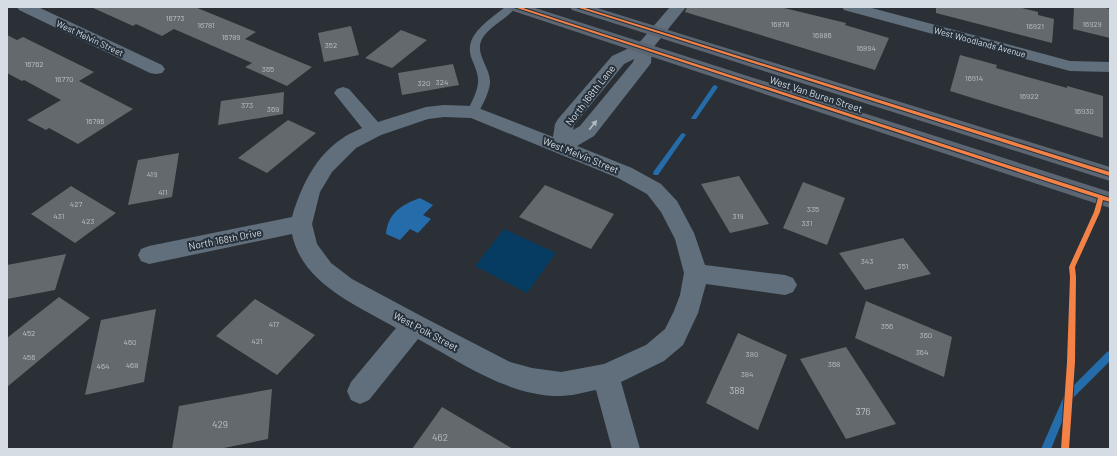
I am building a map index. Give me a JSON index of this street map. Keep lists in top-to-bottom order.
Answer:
{
  "streets": {
    "main road": ["West Van Buren Street"],
    "street": [
      "West Melvin Street",
      "West Woodlands Avenue",
      "North 168th Lane",
      "North 168th Drive",
      "West Polk Street"
    ]
  },
  "crossings": [
    ["West Melvin Street", "North 168th Lane"],
    ["West Melvin Street", "West Polk Street"],
    ["West Van Buren Street", "North 168th Lane"],
    ["North 168th Drive", "West Polk Street"]
  ],
  "house_numbers": [
    "16773",
    "16878",
    "16929",
    "16781",
    "16921",
    "16886",
    "16789",
    "352",
    "16894",
    "16762",
    "365",
    "16914",
    "16770",
    "324",
    "320",
    "16922",
    "373",
    "369",
    "16930",
    "16786",
    "419",
    "411",
    "427",
    "335",
    "431",
    "319",
    "423",
    "331",
    "343",
    "351",
    "417",
    "356",
    "452",
    "360",
    "421",
    "460",
    "364",
    "380",
    "456",
    "368",
    "468",
    "464",
    "384",
    "388",
    "376",
    "429",
    "462"
  ]
}
